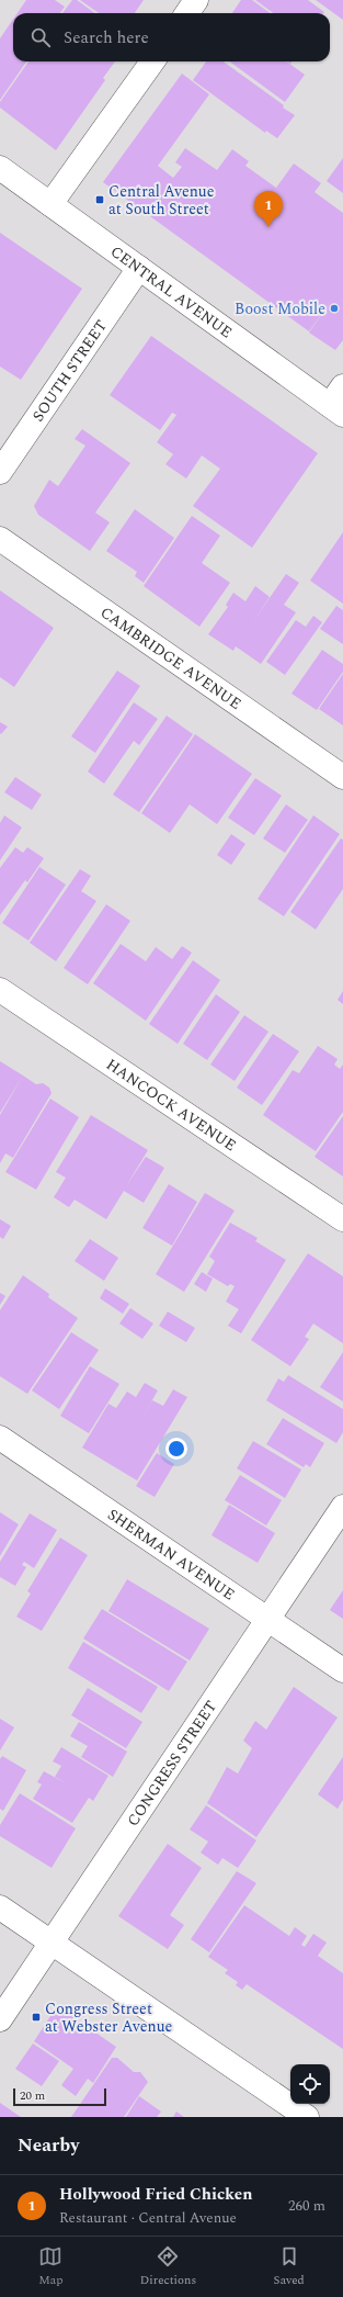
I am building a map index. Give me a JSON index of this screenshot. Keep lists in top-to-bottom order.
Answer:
{
  "streets": {
    "street": [
      "CENTRAL AVENUE",
      "SOUTH STREET",
      "CAMBRIDGE AVENUE",
      "HANCOCK AVENUE",
      "SHERMAN AVENUE",
      "CONGRESS STREET"
    ]
  },
  "crossings": [
    ["CENTRAL AVENUE", "SOUTH STREET"],
    ["SHERMAN AVENUE", "CONGRESS STREET"]
  ],
  "places": {
    "transit": ["Central Avenue at South Street", "Congress Street at Webster Avenue"],
    "other": ["Boost Mobile"]
  },
  "scale_bar": "20 m",
  "page": {
    "search": "Search here",
    "pins": "1",
    "scale": "20 m",
    "heading": "Nearby",
    "list": [
      {
        "mark": "1",
        "name": "Hollywood Fried Chicken",
        "note": "Restaurant · Central Avenue",
        "value": "260 m"
      }
    ],
    "nav": ["Map", "Directions", "Saved"]
  }
}
